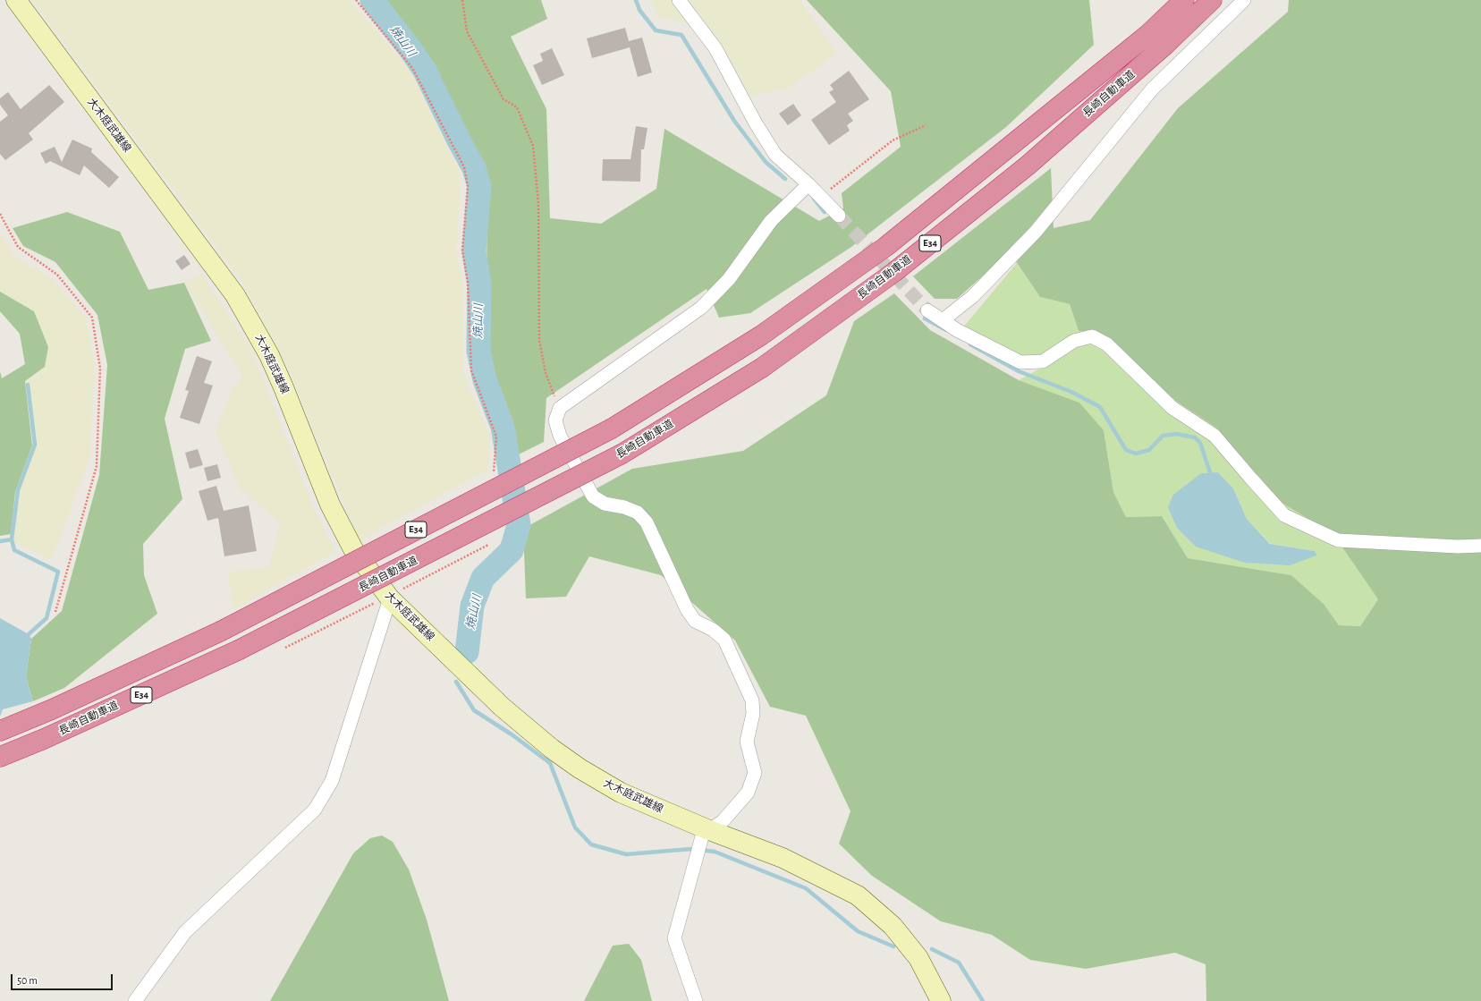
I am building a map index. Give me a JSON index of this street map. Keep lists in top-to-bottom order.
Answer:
{
  "streets": {
    "highway": ["長崎自動車道", "E34"],
    "main road": ["大木庭武雄線"]
  },
  "water": ["焼山川"],
  "scale_bar": "50 m"
}
